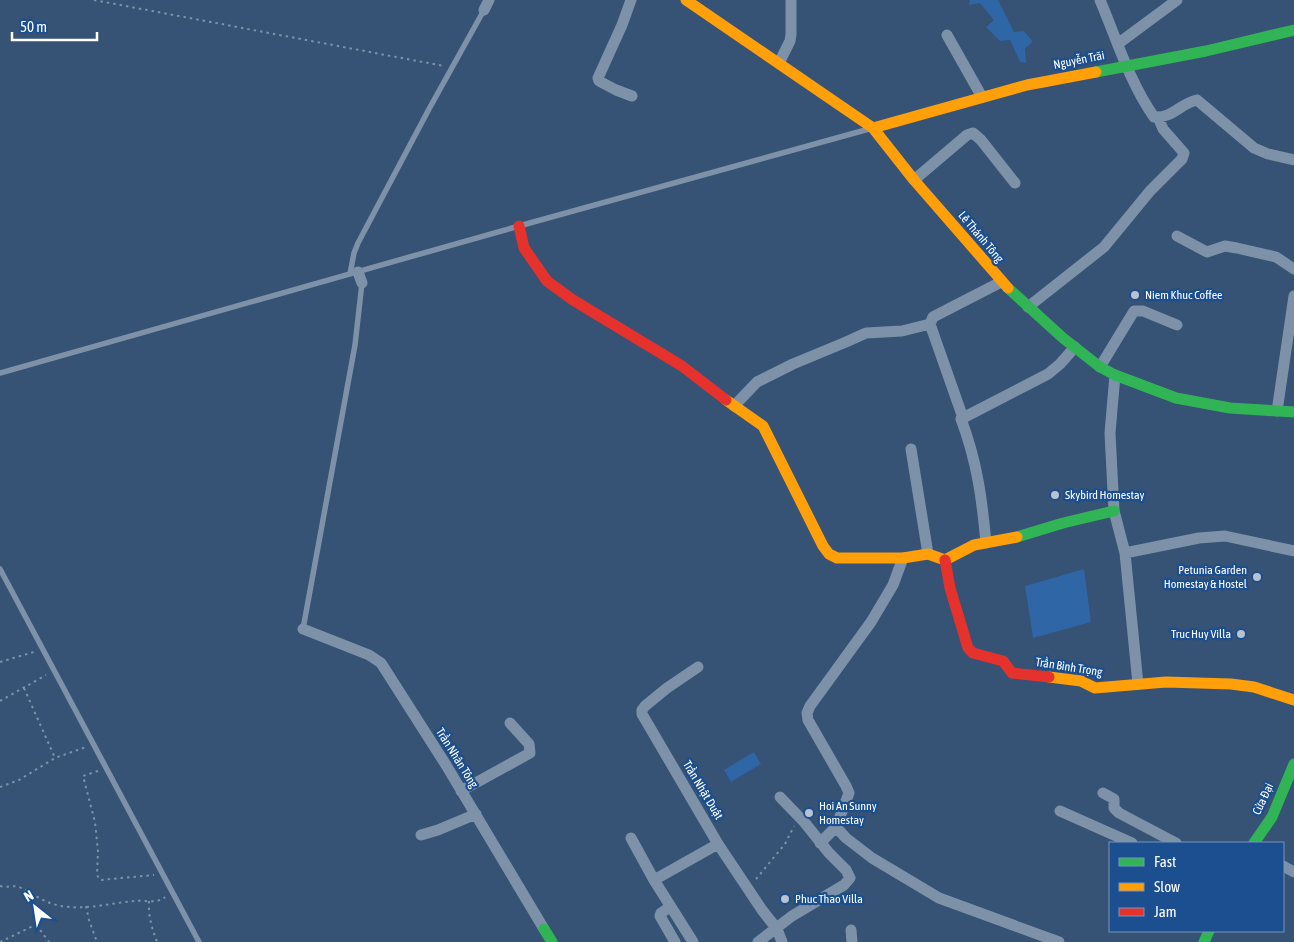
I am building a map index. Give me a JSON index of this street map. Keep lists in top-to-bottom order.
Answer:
{
  "streets": {
    "street": [
      "Nguyễn Trãi",
      "Lê Thánh Tông",
      "Trần Bình Trọng",
      "Trần Nhân Tông",
      "Trần Nhật Duật",
      "Cửa Đại"
    ]
  },
  "crossings": [
    ["Nguyễn Trãi", "Lê Thánh Tông"]
  ],
  "places": [
    "Niem Khuc Coffee",
    "Skybird Homestay",
    "Petunia Garden Homestay & Hostel",
    "Truc Huy Villa",
    "Hoi An Sunny Homestay",
    "Phuc Thao Villa"
  ],
  "legend": ["Fast", "Slow", "Jam"],
  "scale_bar": "50 m",
  "north": "top left"
}
